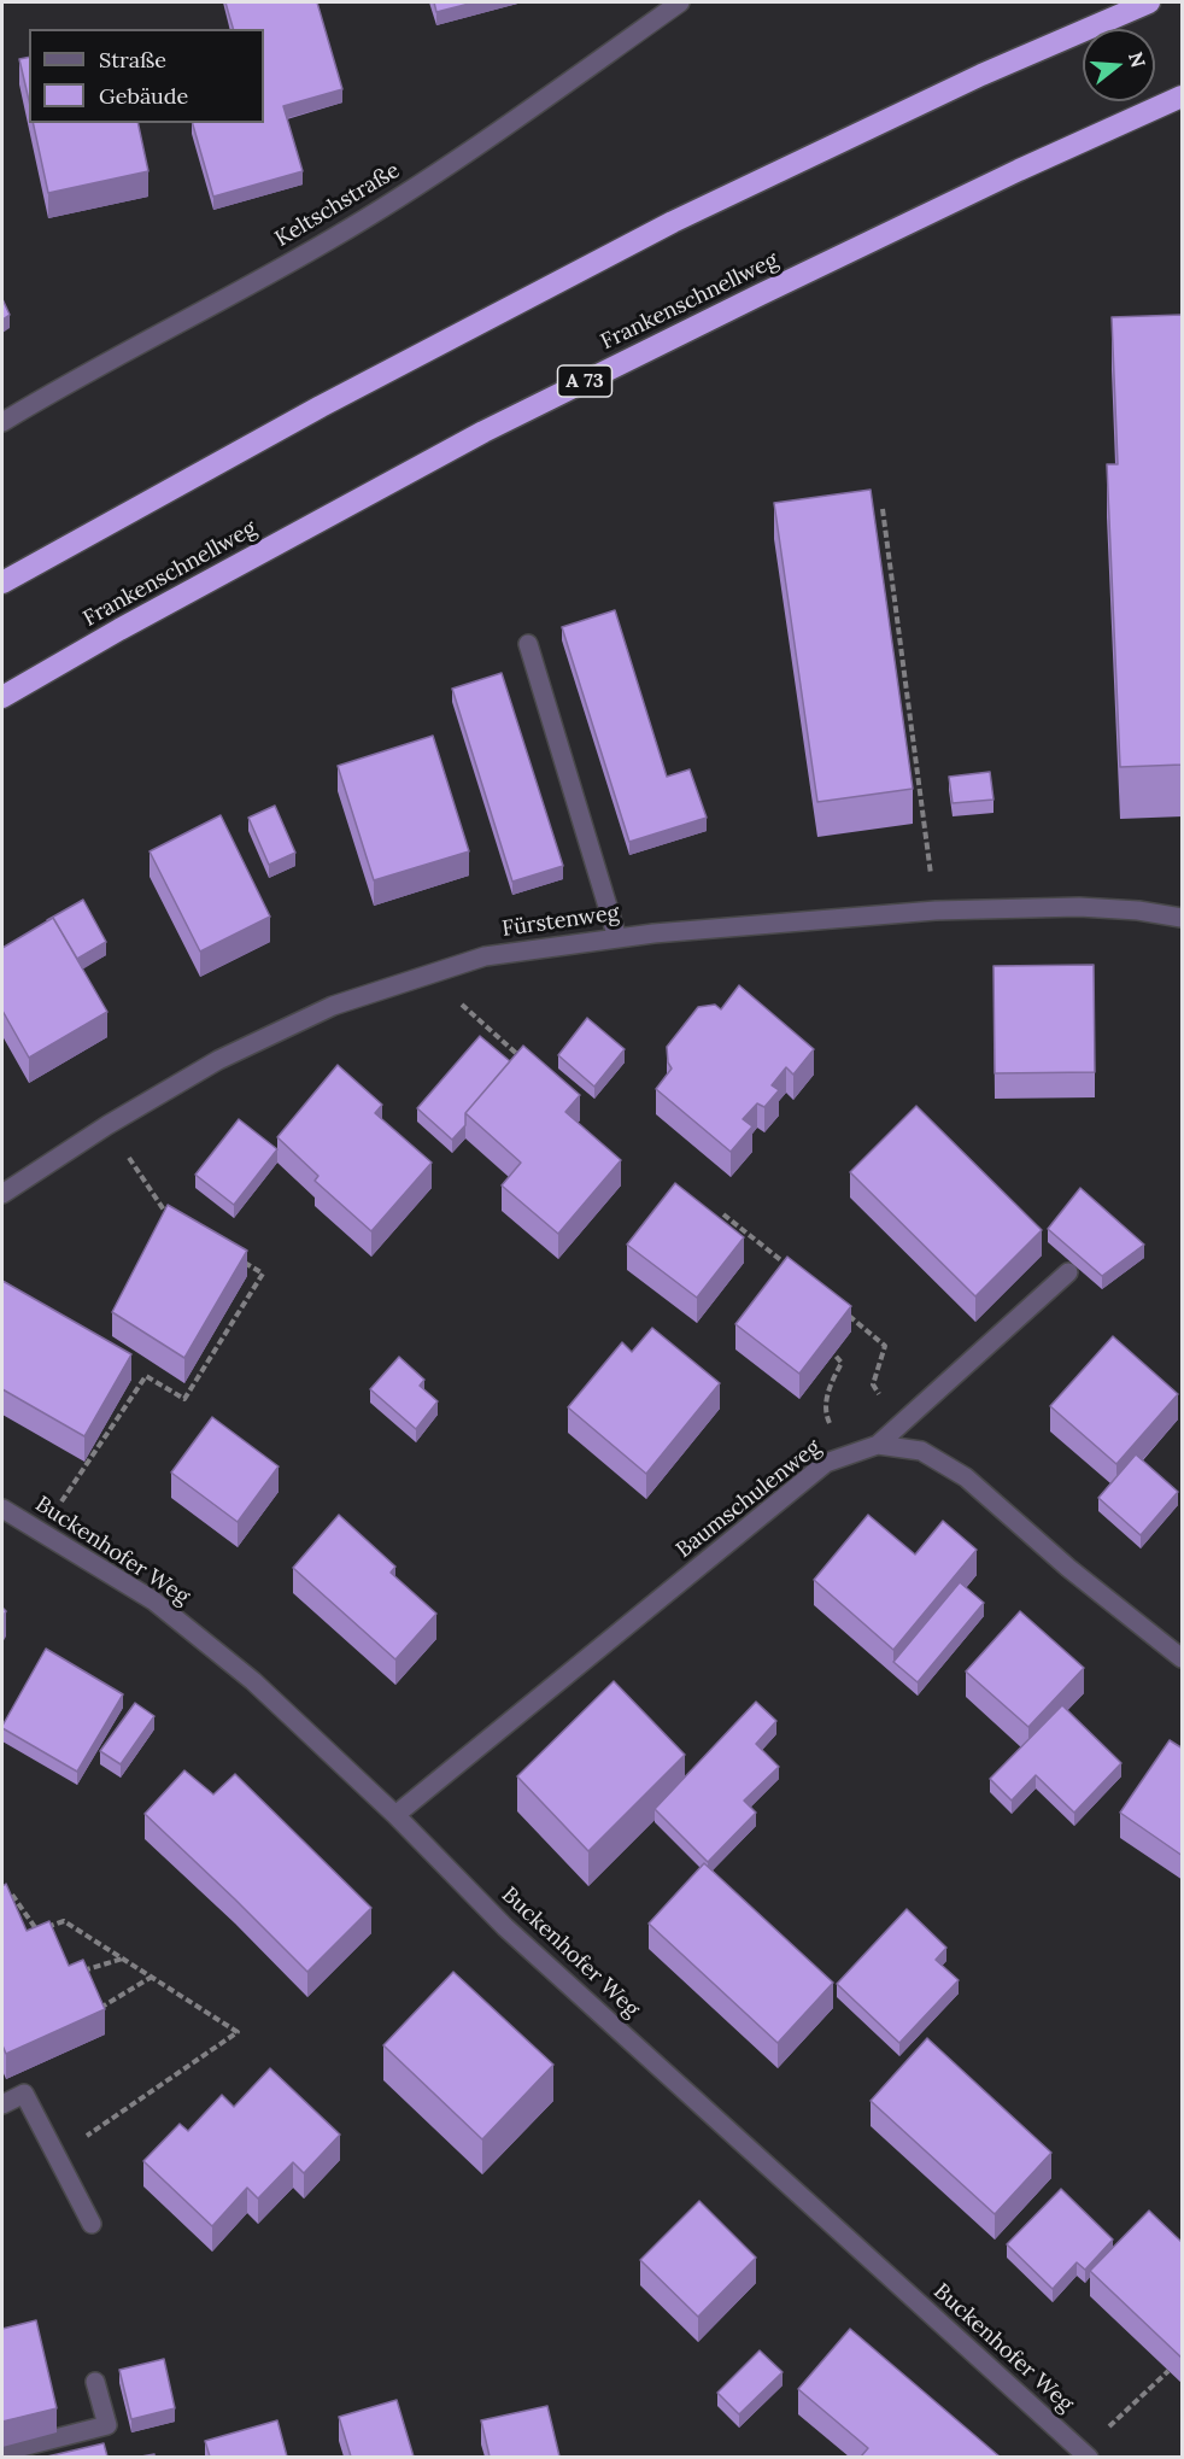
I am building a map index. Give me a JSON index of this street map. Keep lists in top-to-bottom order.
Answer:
{
  "streets": {
    "highway": ["Frankenschnellweg", "A 73"],
    "street": [
      "Keltschstraße",
      "Fürstenweg",
      "Baumschulenweg",
      "Buckenhofer Weg"
    ]
  },
  "crossings": [
    ["Baumschulenweg", "Buckenhofer Weg"]
  ],
  "legend": ["Straße", "Gebäude"],
  "north": "right"
}
